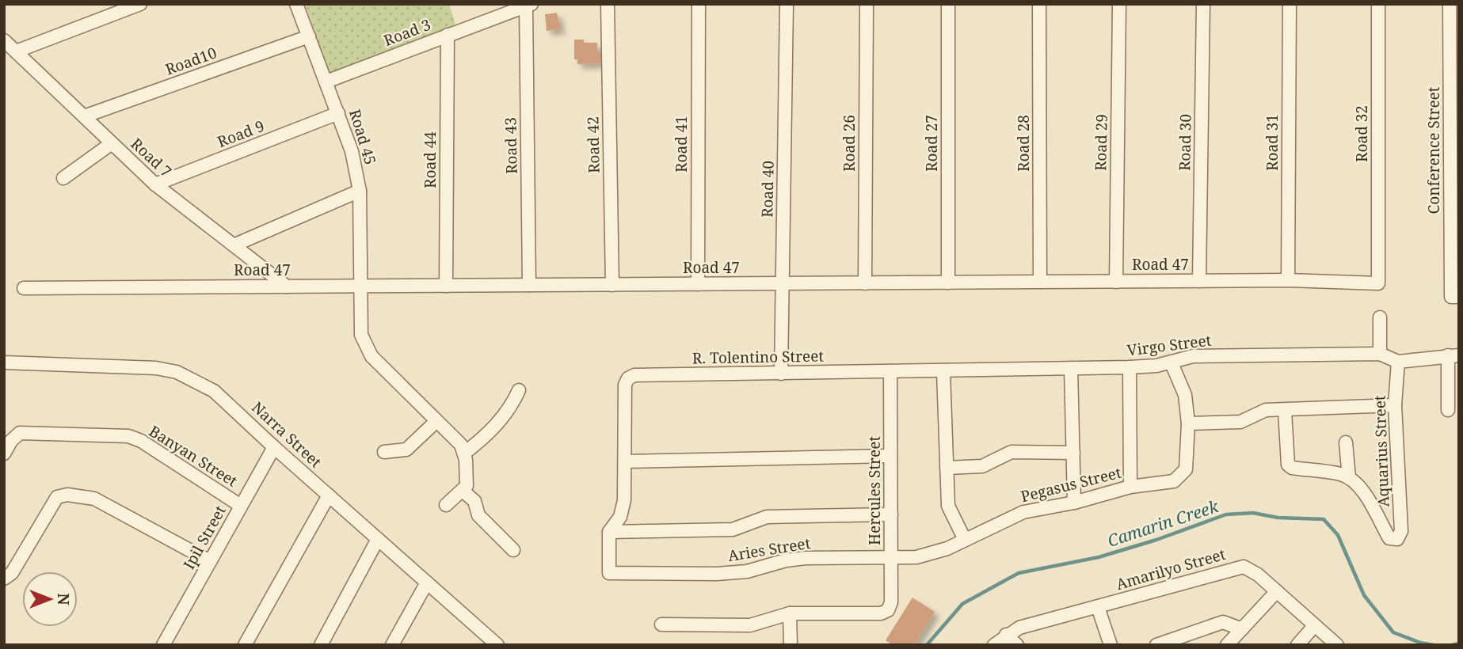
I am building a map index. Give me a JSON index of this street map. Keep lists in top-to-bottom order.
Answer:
{
  "streets": {
    "street": [
      "Road 3",
      "Road10",
      "Road 9",
      "Road 32",
      "Road 45",
      "Road 29",
      "Road 30",
      "Road 31",
      "Road 26",
      "Road 27",
      "Road 28",
      "Road 41",
      "Road 42",
      "Road 43",
      "Conference Street",
      "Road 7",
      "Road 44",
      "Road 40",
      "Road 47",
      "Virgo Street",
      "R. Tolentino Street",
      "Narra Street",
      "Aquarius Street",
      "Banyan Street",
      "Pegasus Street",
      "Hercules Street",
      "Ipil Street",
      "Aries Street",
      "Amarilyo Street"
    ]
  },
  "crossings": [
    ["Road 3", "Road 45"],
    ["Road 3", "Road 43"],
    ["Road 3", "Road 44"],
    ["Road10", "Road 45"],
    ["Road10", "Road 7"],
    ["Road 9", "Road 45"],
    ["Road 9", "Road 7"],
    ["Road 32", "Road 47"],
    ["Road 45", "Road 47"],
    ["Road 29", "Road 47"],
    ["Road 30", "Road 47"],
    ["Road 31", "Road 47"],
    ["Road 26", "Road 47"],
    ["Road 27", "Road 47"],
    ["Road 28", "Road 47"],
    ["Road 41", "Road 47"],
    ["Road 42", "Road 47"],
    ["Road 43", "Road 47"],
    ["Road 7", "Road 47"],
    ["Road 44", "Road 47"],
    ["Road 40", "Road 47"],
    ["Road 40", "R. Tolentino Street"],
    ["Virgo Street", "R. Tolentino Street"],
    ["Virgo Street", "Aquarius Street"],
    ["Virgo Street", "Hercules Street"],
    ["R. Tolentino Street", "Hercules Street"],
    ["Narra Street", "Ipil Street"],
    ["Banyan Street", "Ipil Street"],
    ["Pegasus Street", "Aries Street"],
    ["Hercules Street", "Aries Street"]
  ],
  "water": ["Camarin Creek"],
  "north": "right"
}
